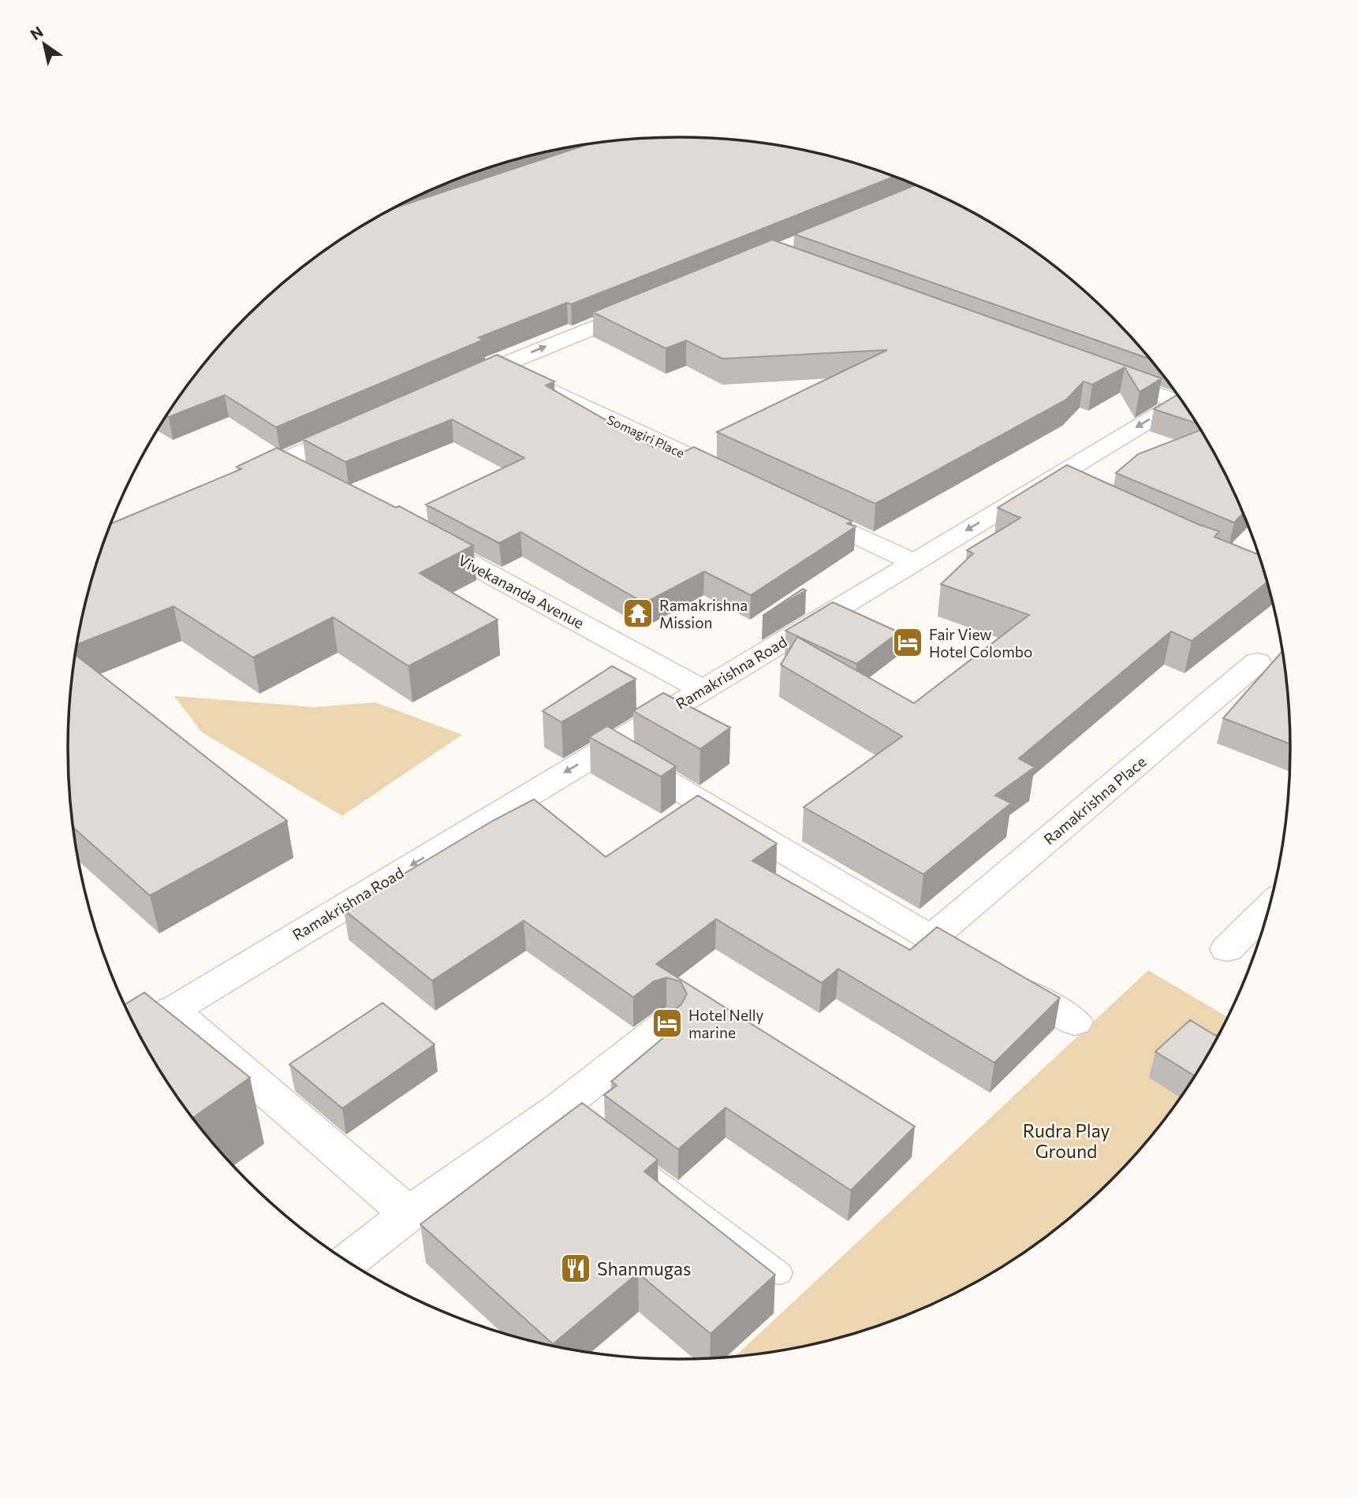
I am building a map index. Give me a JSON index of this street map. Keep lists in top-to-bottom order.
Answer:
{
  "streets": {
    "street": [
      "Somagiri Place",
      "Vivekananda Avenue",
      "Ramakrishna Road",
      "Ramakrishna Place"
    ]
  },
  "crossings": [
    ["Vivekananda Avenue", "Ramakrishna Road"],
    ["Ramakrishna Road", "Ramakrishna Place"]
  ],
  "one_way": ["Ramakrishna Road"],
  "parks": ["Rudra Play Ground"],
  "places": {
    "temple": ["Ramakrishna Mission"],
    "hotel": ["Fair View Hotel Colombo", "Hotel Nelly marine"],
    "restaurant": ["Shanmugas"]
  },
  "north": "top left"
}
